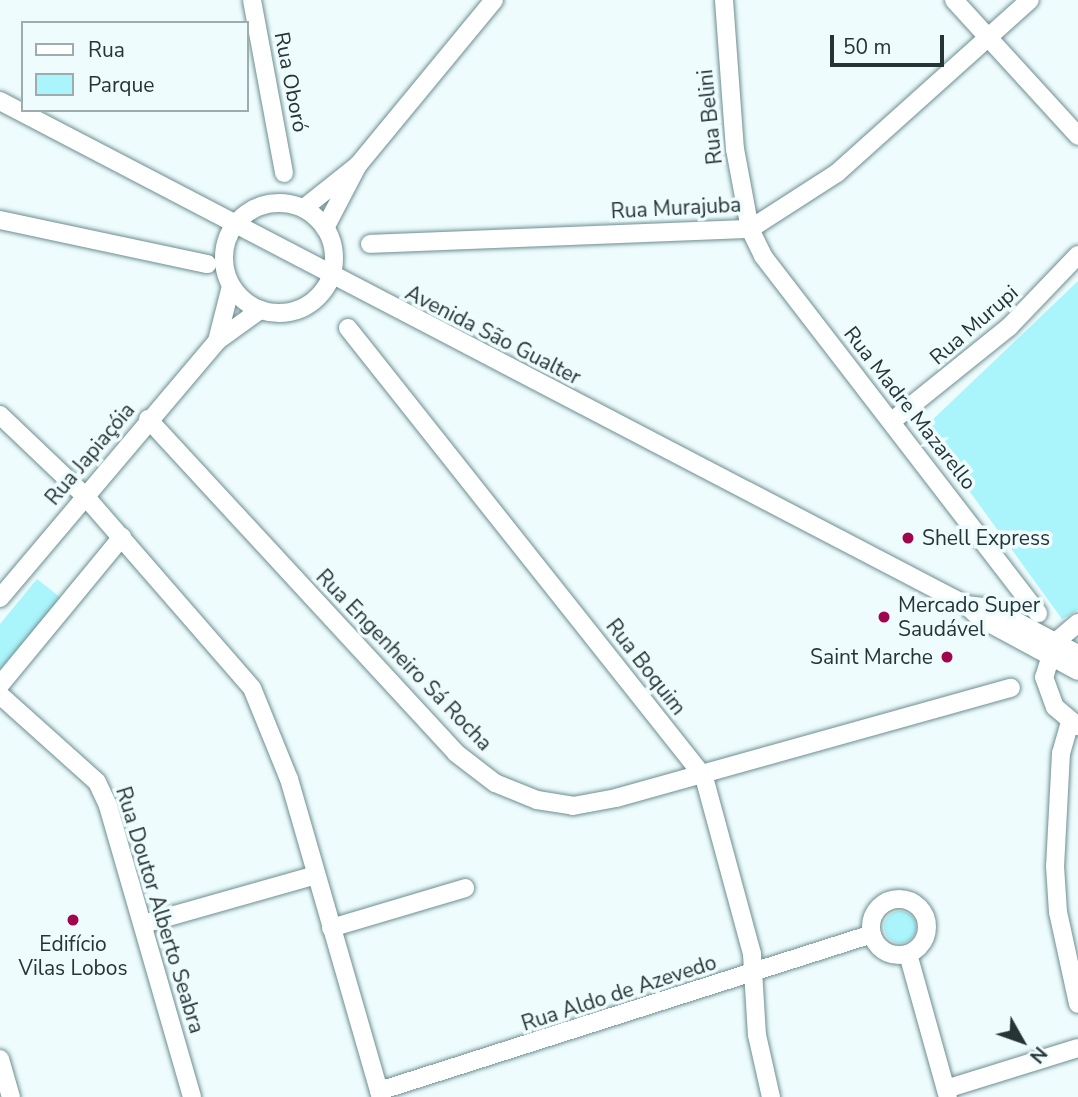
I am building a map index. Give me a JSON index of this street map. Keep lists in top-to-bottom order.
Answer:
{
  "streets": {
    "street": [
      "Rua Oboró",
      "Rua Belini",
      "Rua Murajuba",
      "Rua Murupi",
      "Avenida São Gualter",
      "Rua Madre Mazarello",
      "Rua Japiaçóia",
      "Rua Engenheiro Sá Rocha",
      "Rua Boquim",
      "Rua Doutor Alberto Seabra",
      "Rua Aldo de Azevedo"
    ]
  },
  "crossings": [
    ["Rua Belini", "Rua Murajuba"],
    ["Rua Belini", "Rua Madre Mazarello"],
    ["Rua Murajuba", "Rua Madre Mazarello"],
    ["Rua Murupi", "Rua Madre Mazarello"],
    ["Rua Japiaçóia", "Rua Engenheiro Sá Rocha"],
    ["Rua Engenheiro Sá Rocha", "Rua Boquim"],
    ["Rua Boquim", "Rua Aldo de Azevedo"]
  ],
  "places": [
    "Shell Express",
    "Mercado Super Saudável",
    "Saint Marche",
    "Edifício Vilas Lobos"
  ],
  "legend": ["Rua", "Parque"],
  "scale_bar": "50 m",
  "north": "bottom right"
}
